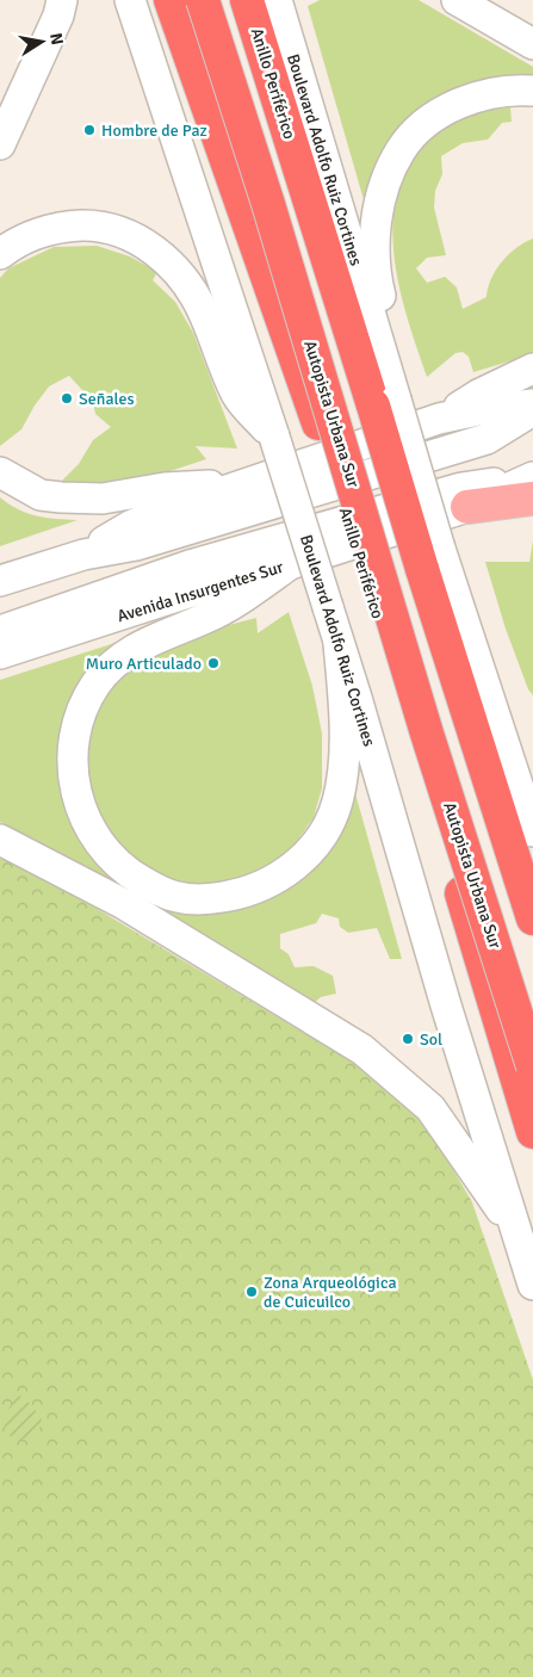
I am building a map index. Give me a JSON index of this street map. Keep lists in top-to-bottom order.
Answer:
{
  "streets": {
    "highway": ["Anillo Periférico", "Autopista Urbana Sur"],
    "main road": ["Boulevard Adolfo Ruiz Cortines", "Avenida Insurgentes Sur"]
  },
  "crossings": [
    ["Anillo Periférico", "Boulevard Adolfo Ruiz Cortines"]
  ],
  "places": [
    "Hombre de Paz",
    "Señales",
    "Muro Articulado",
    "Sol",
    "Zona Arqueológica de Cuicuilco"
  ],
  "north": "right"
}
